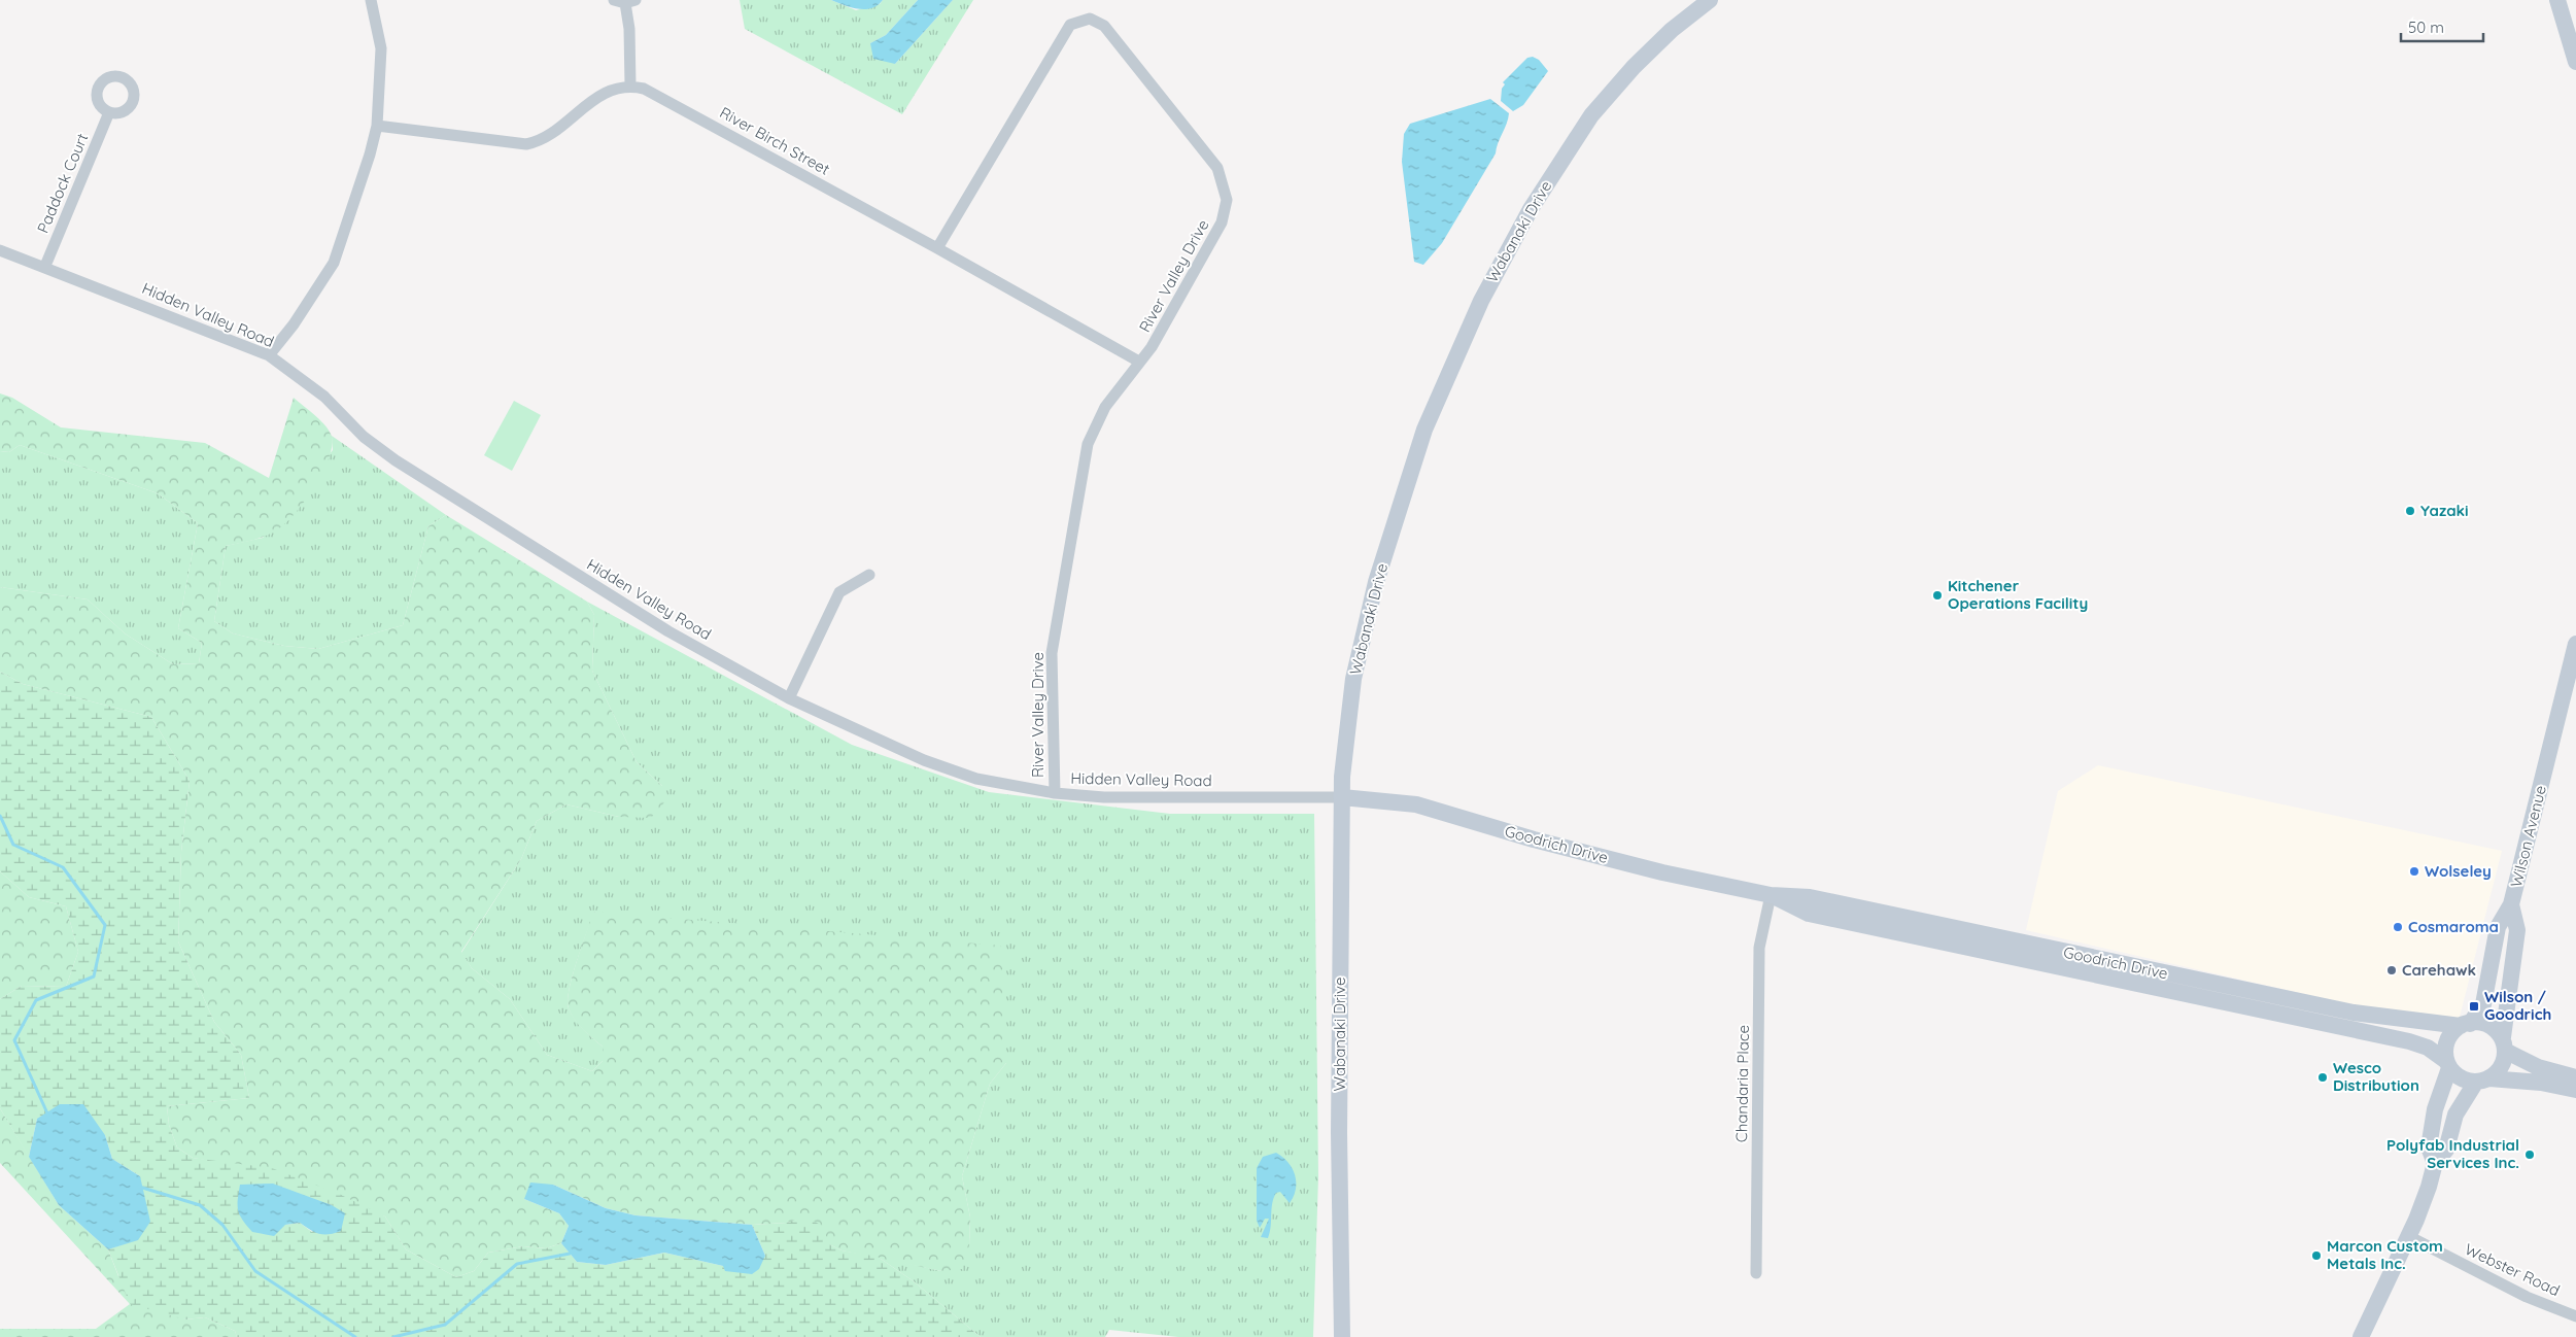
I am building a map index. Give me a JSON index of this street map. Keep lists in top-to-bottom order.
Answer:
{
  "streets": {
    "street": [
      "River Birch Street",
      "Paddock Court",
      "Wabanaki Drive",
      "River Valley Drive",
      "Hidden Valley Road",
      "Wilson Avenue",
      "Goodrich Drive",
      "Chandaria Place",
      "Webster Road"
    ]
  },
  "crossings": [
    ["River Birch Street", "River Valley Drive"],
    ["Paddock Court", "Hidden Valley Road"],
    ["Wabanaki Drive", "Hidden Valley Road"],
    ["Wabanaki Drive", "Goodrich Drive"],
    ["River Valley Drive", "Hidden Valley Road"],
    ["Hidden Valley Road", "Goodrich Drive"],
    ["Wilson Avenue", "Goodrich Drive"],
    ["Goodrich Drive", "Chandaria Place"]
  ],
  "places": {
    "other": [
      "Yazaki",
      "Kitchener Operations Facility",
      "Wolseley",
      "Cosmaroma",
      "Carehawk",
      "Wesco Distribution",
      "Polyfab Industrial Services Inc.",
      "Marcon Custom Metals Inc."
    ],
    "transit": ["Wilson / Goodrich"]
  },
  "scale_bar": "50 m"
}
